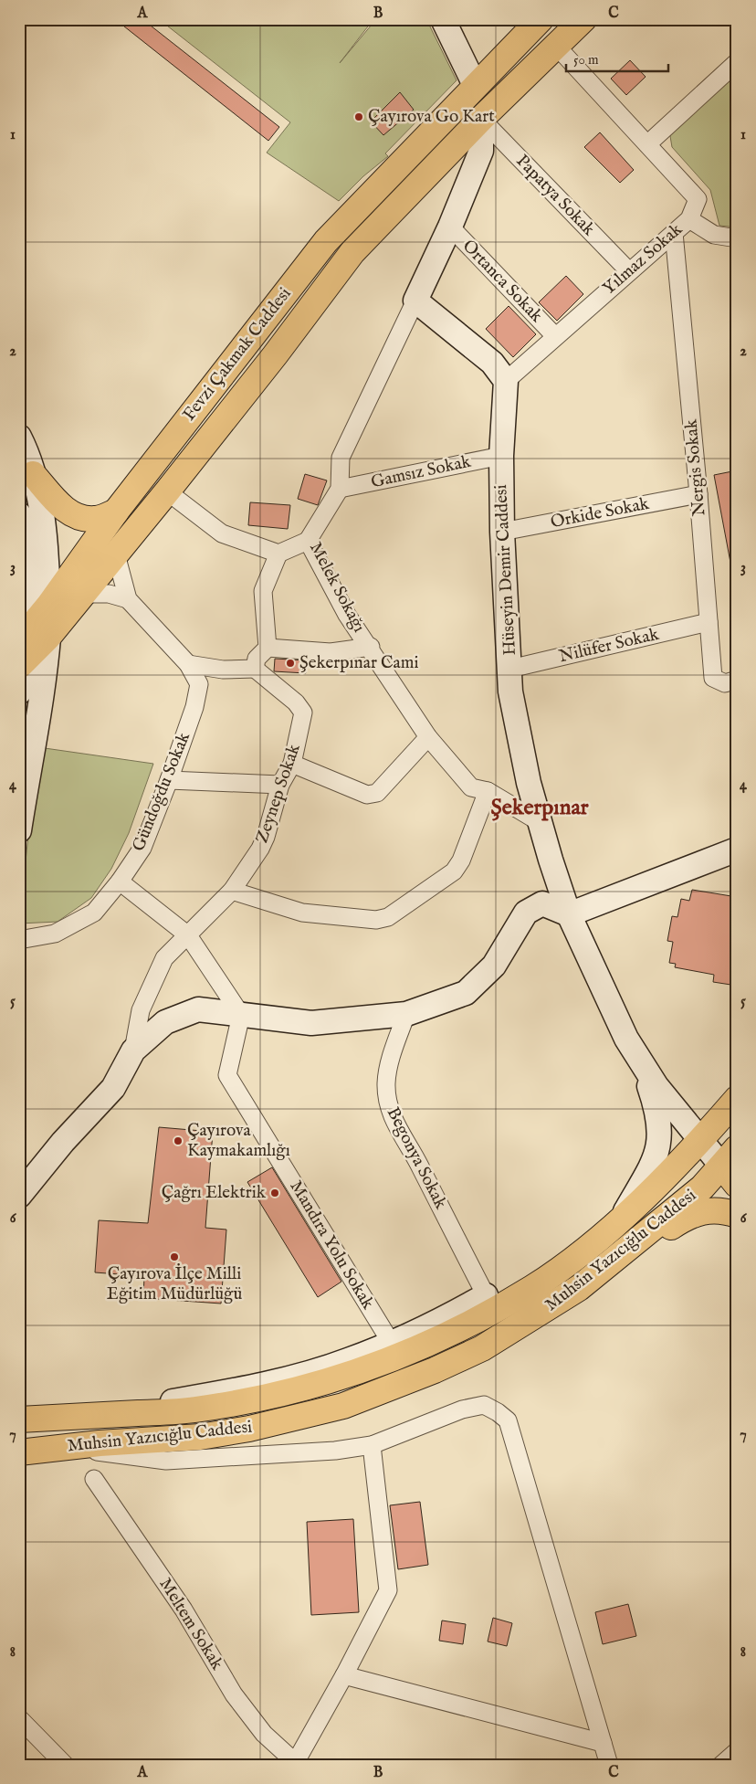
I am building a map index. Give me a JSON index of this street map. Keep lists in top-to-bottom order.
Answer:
{
  "streets": {
    "main road": ["Fevzi Çakmak Caddesi", "Muhsin Yazıcığlu Caddesi"],
    "street": [
      "Papatya Sokak",
      "Yılmaz Sokak",
      "Ortanca Sokak",
      "Nergis Sokak",
      "Gamsız Sokak",
      "Orkide Sokak",
      "Hüseyin Demir Caddesi",
      "Melek Sokağı",
      "Nilüfer Sokak",
      "Gündoğdu Sokak",
      "Zeynep Sokak",
      "Begonya Sokak",
      "Mandıra Yolu Sokak",
      "Meltem Sokak"
    ]
  },
  "crossings": [
    ["Papatya Sokak", "Yılmaz Sokak"],
    ["Papatya Sokak", "Fevzi Çakmak Caddesi"],
    ["Yılmaz Sokak", "Ortanca Sokak"],
    ["Yılmaz Sokak", "Nergis Sokak"],
    ["Yılmaz Sokak", "Hüseyin Demir Caddesi"],
    ["Nergis Sokak", "Orkide Sokak"],
    ["Nergis Sokak", "Nilüfer Sokak"],
    ["Gamsız Sokak", "Hüseyin Demir Caddesi"],
    ["Gamsız Sokak", "Melek Sokağı"],
    ["Orkide Sokak", "Hüseyin Demir Caddesi"],
    ["Hüseyin Demir Caddesi", "Melek Sokağı"],
    ["Hüseyin Demir Caddesi", "Nilüfer Sokak"],
    ["Hüseyin Demir Caddesi", "Muhsin Yazıcığlu Caddesi"],
    ["Begonya Sokak", "Muhsin Yazıcığlu Caddesi"],
    ["Mandıra Yolu Sokak", "Muhsin Yazıcığlu Caddesi"]
  ],
  "districts": ["Şekerpınar"],
  "places": [
    "Çayırova Go Kart",
    "Şekerpınar Cami",
    "Çayırova Kaymakamlığı",
    "Çağrı Elektrik",
    "Çayırova İlçe Milli Eğitim Müdürlüğü"
  ],
  "scale_bar": "50 m",
  "grid": {
    "columns": ["A", "B", "C"],
    "rows": [
      "1",
      "2",
      "3",
      "4",
      "5",
      "6",
      "7",
      "8"
    ]
  }
}
